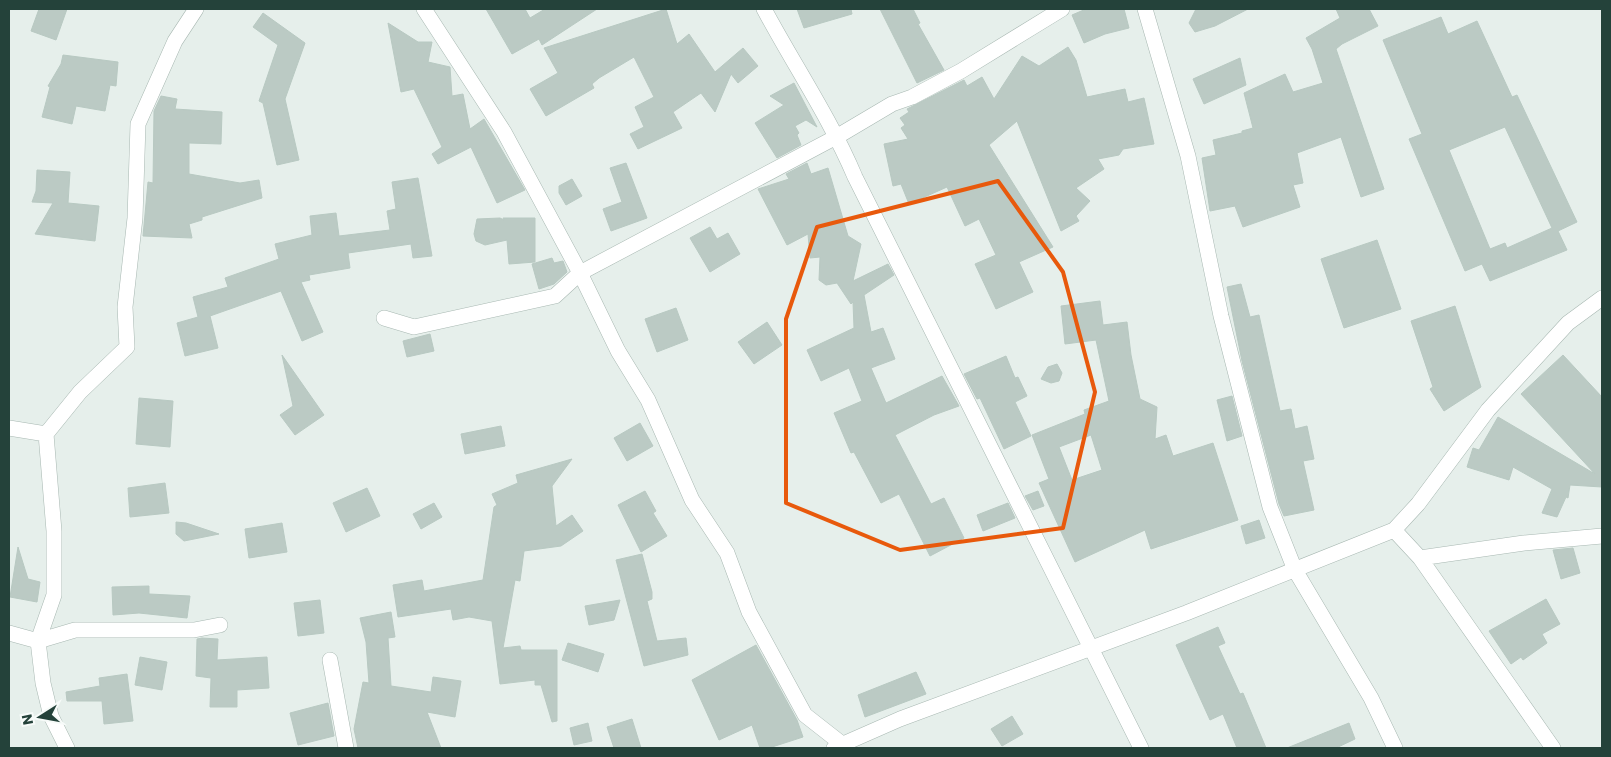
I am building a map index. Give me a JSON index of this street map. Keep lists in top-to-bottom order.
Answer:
{
  "north": "left"
}
